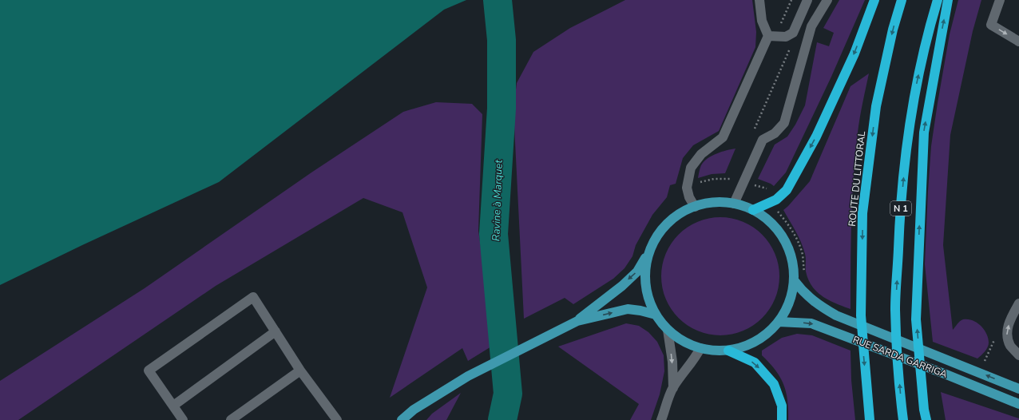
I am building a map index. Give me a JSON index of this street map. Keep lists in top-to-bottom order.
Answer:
{
  "streets": {
    "highway": ["ROUTE DU LITTORAL", "N 1"],
    "main road": ["RUE SARDA GARRIGA"]
  },
  "water": ["Ravine à Marquet"]
}
